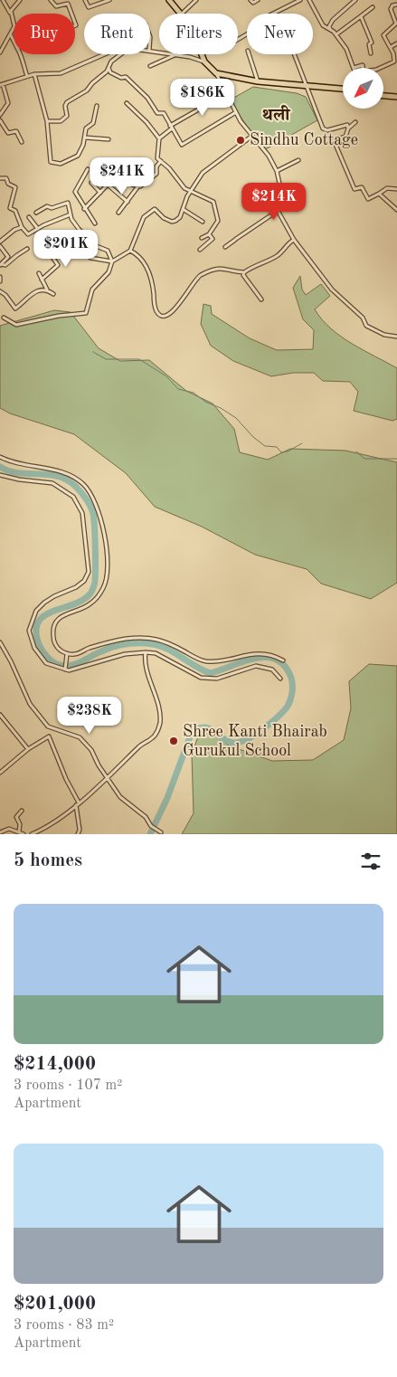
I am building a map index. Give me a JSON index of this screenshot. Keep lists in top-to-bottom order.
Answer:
{
  "districts": ["थली"],
  "places": ["Sindhu Cottage", "Shree Kanti Bhairab Gurukul School"],
  "north": "bottom left",
  "page": {
    "chip": [
      "Buy",
      "Rent",
      "Filters",
      "New"
    ],
    "price": [
      "$186K",
      "$241K",
      "$214K",
      "$201K",
      "$238K"
    ],
    "heading": "5 homes",
    "list": [
      {
        "name": "$214,000",
        "note": "3 rooms · 107 m² · Apartment"
      },
      {
        "name": "$201,000",
        "note": "3 rooms · 83 m² · Apartment"
      }
    ]
  }
}
